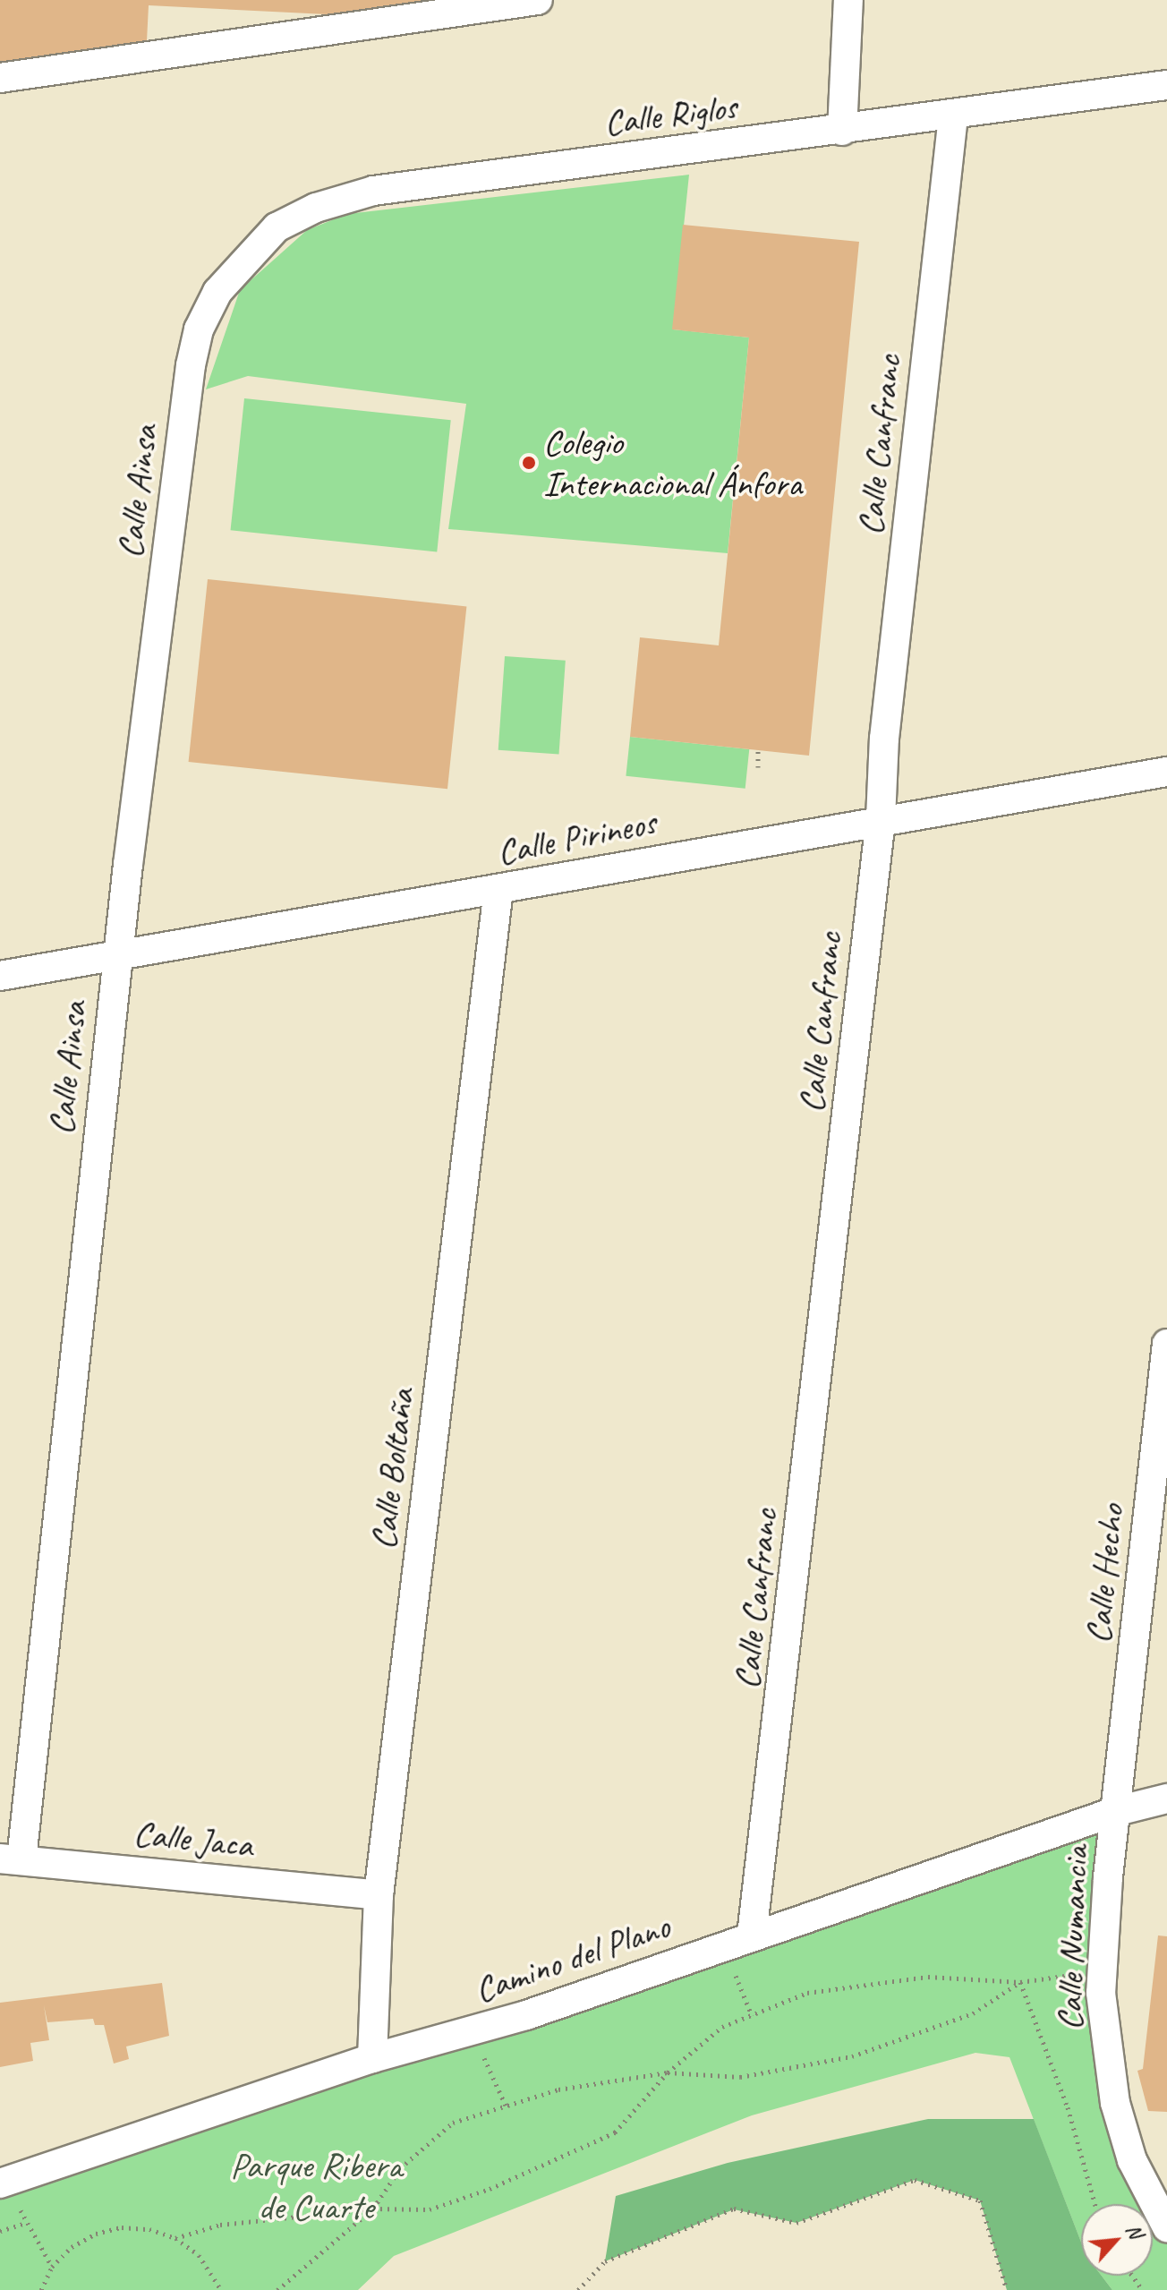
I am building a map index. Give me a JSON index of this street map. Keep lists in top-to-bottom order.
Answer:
{
  "streets": {
    "street": [
      "Calle Riglos",
      "Calle Canfranc",
      "Calle Ainsa",
      "Calle Pirineos",
      "Calle Boltaña",
      "Calle Hecho",
      "Calle Jaca",
      "Calle Numancia",
      "Camino del Plano"
    ]
  },
  "crossings": [
    ["Calle Riglos", "Calle Canfranc"],
    ["Calle Riglos", "Calle Ainsa"],
    ["Calle Canfranc", "Calle Pirineos"],
    ["Calle Canfranc", "Camino del Plano"],
    ["Calle Ainsa", "Calle Pirineos"],
    ["Calle Ainsa", "Calle Jaca"],
    ["Calle Pirineos", "Calle Boltaña"],
    ["Calle Boltaña", "Calle Jaca"],
    ["Calle Boltaña", "Camino del Plano"],
    ["Calle Hecho", "Calle Numancia"],
    ["Calle Hecho", "Camino del Plano"],
    ["Calle Numancia", "Camino del Plano"]
  ],
  "parks": ["Parque Ribera de Cuarte"],
  "places": ["Colegio Internacional Ánfora"],
  "north": "top right"
}
